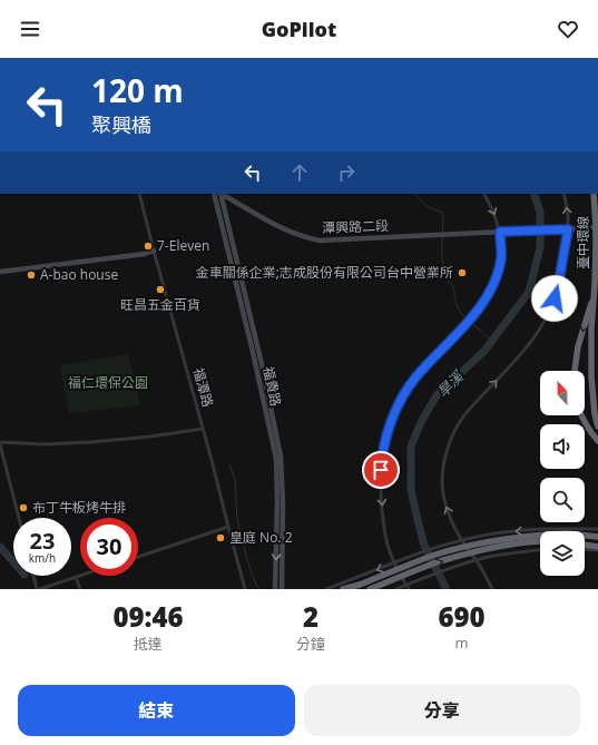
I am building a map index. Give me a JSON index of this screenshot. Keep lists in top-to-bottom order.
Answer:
{
  "streets": {
    "highway": ["臺中環線"],
    "street": ["潭興路二段", "福貴路", "福潭路"]
  },
  "water": ["旱溪"],
  "parks": ["福仁環保公園"],
  "places": [
    "7-Eleven",
    "金車關係企業;志成股份有限公司台中營業所",
    "A-bao house",
    "旺昌五金百貨",
    "布丁牛板烤牛排",
    "皇庭 No. 2"
  ],
  "north": "top",
  "page": {
    "header": "GoPilot",
    "turn": ["120 m", "聚興橋"],
    "speed": "23 km/h",
    "limit": "30",
    "eta": [
      "09:46",
      "抵達",
      "2",
      "分鐘",
      "690",
      "m"
    ],
    "buttons": ["結束", "分享"]
  }
}
